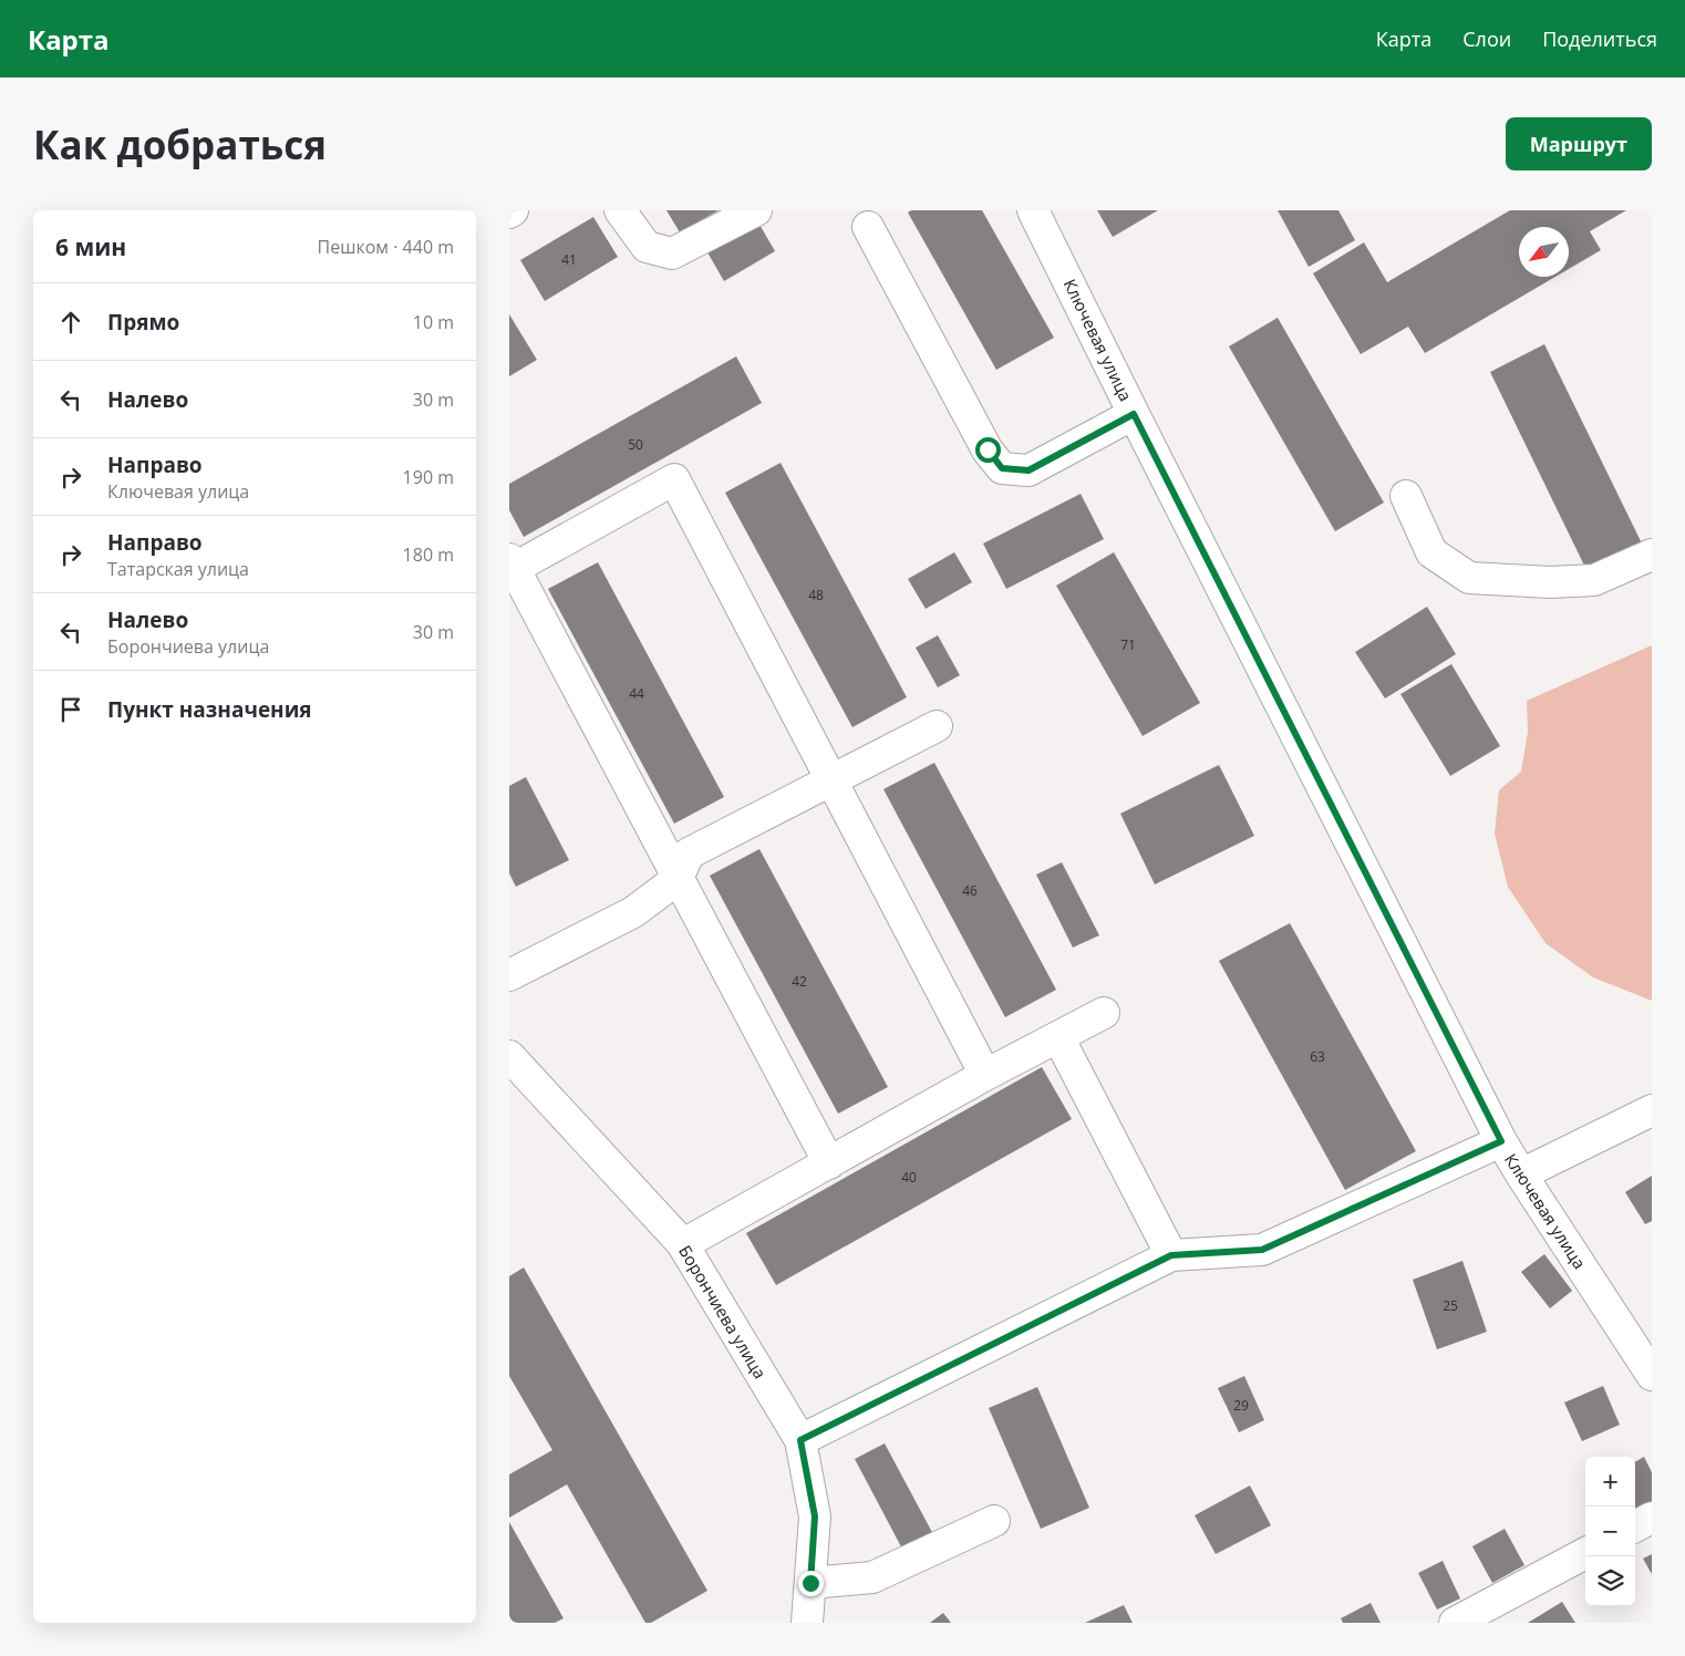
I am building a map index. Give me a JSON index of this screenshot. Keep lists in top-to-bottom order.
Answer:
{
  "streets": {
    "street": ["Ключевая улица", "Борончиева улица"]
  },
  "house_numbers": [
    "41",
    "50",
    "48",
    "71",
    "44",
    "46",
    "42",
    "63",
    "40",
    "25",
    "29"
  ],
  "north": "bottom left",
  "page": {
    "header": "Карта",
    "nav": ["Карта", "Слои", "Поделиться"],
    "buttons": "Маршрут",
    "title": "Как добраться",
    "heading": ["6 мин", "Пешком · 440 m"],
    "list": [
      ["Прямо", "10 m"],
      ["Налево", "30 m"],
      ["Направо", "Ключевая улица", "190 m"],
      ["Направо", "Татарская улица", "180 m"],
      ["Налево", "Борончиева улица", "30 m"],
      "Пункт назначения"
    ],
    "map_buttons": ["+", "−"]
  }
}
